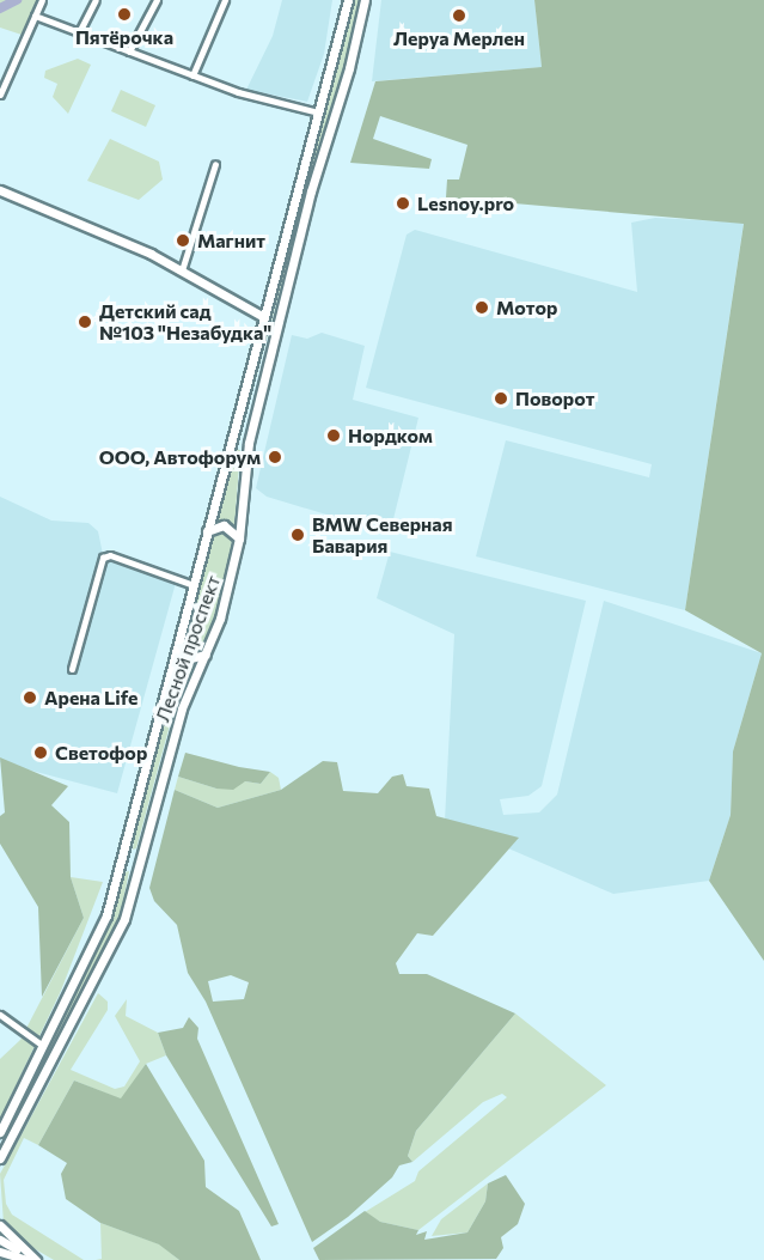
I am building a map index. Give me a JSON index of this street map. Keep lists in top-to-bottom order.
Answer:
{
  "streets": {
    "main road": ["Лесной проспект"]
  },
  "places": [
    "Пятёрочка",
    "Леруа Мерлен",
    "Lesnoy.pro",
    "Магнит",
    "Мотор",
    "Детский сад №103 \"Незабудка\"",
    "Поворот",
    "Нордком",
    "ООО, Автофорум",
    "BMW Северная Бавария",
    "Арена Life",
    "Светофор"
  ]
}
